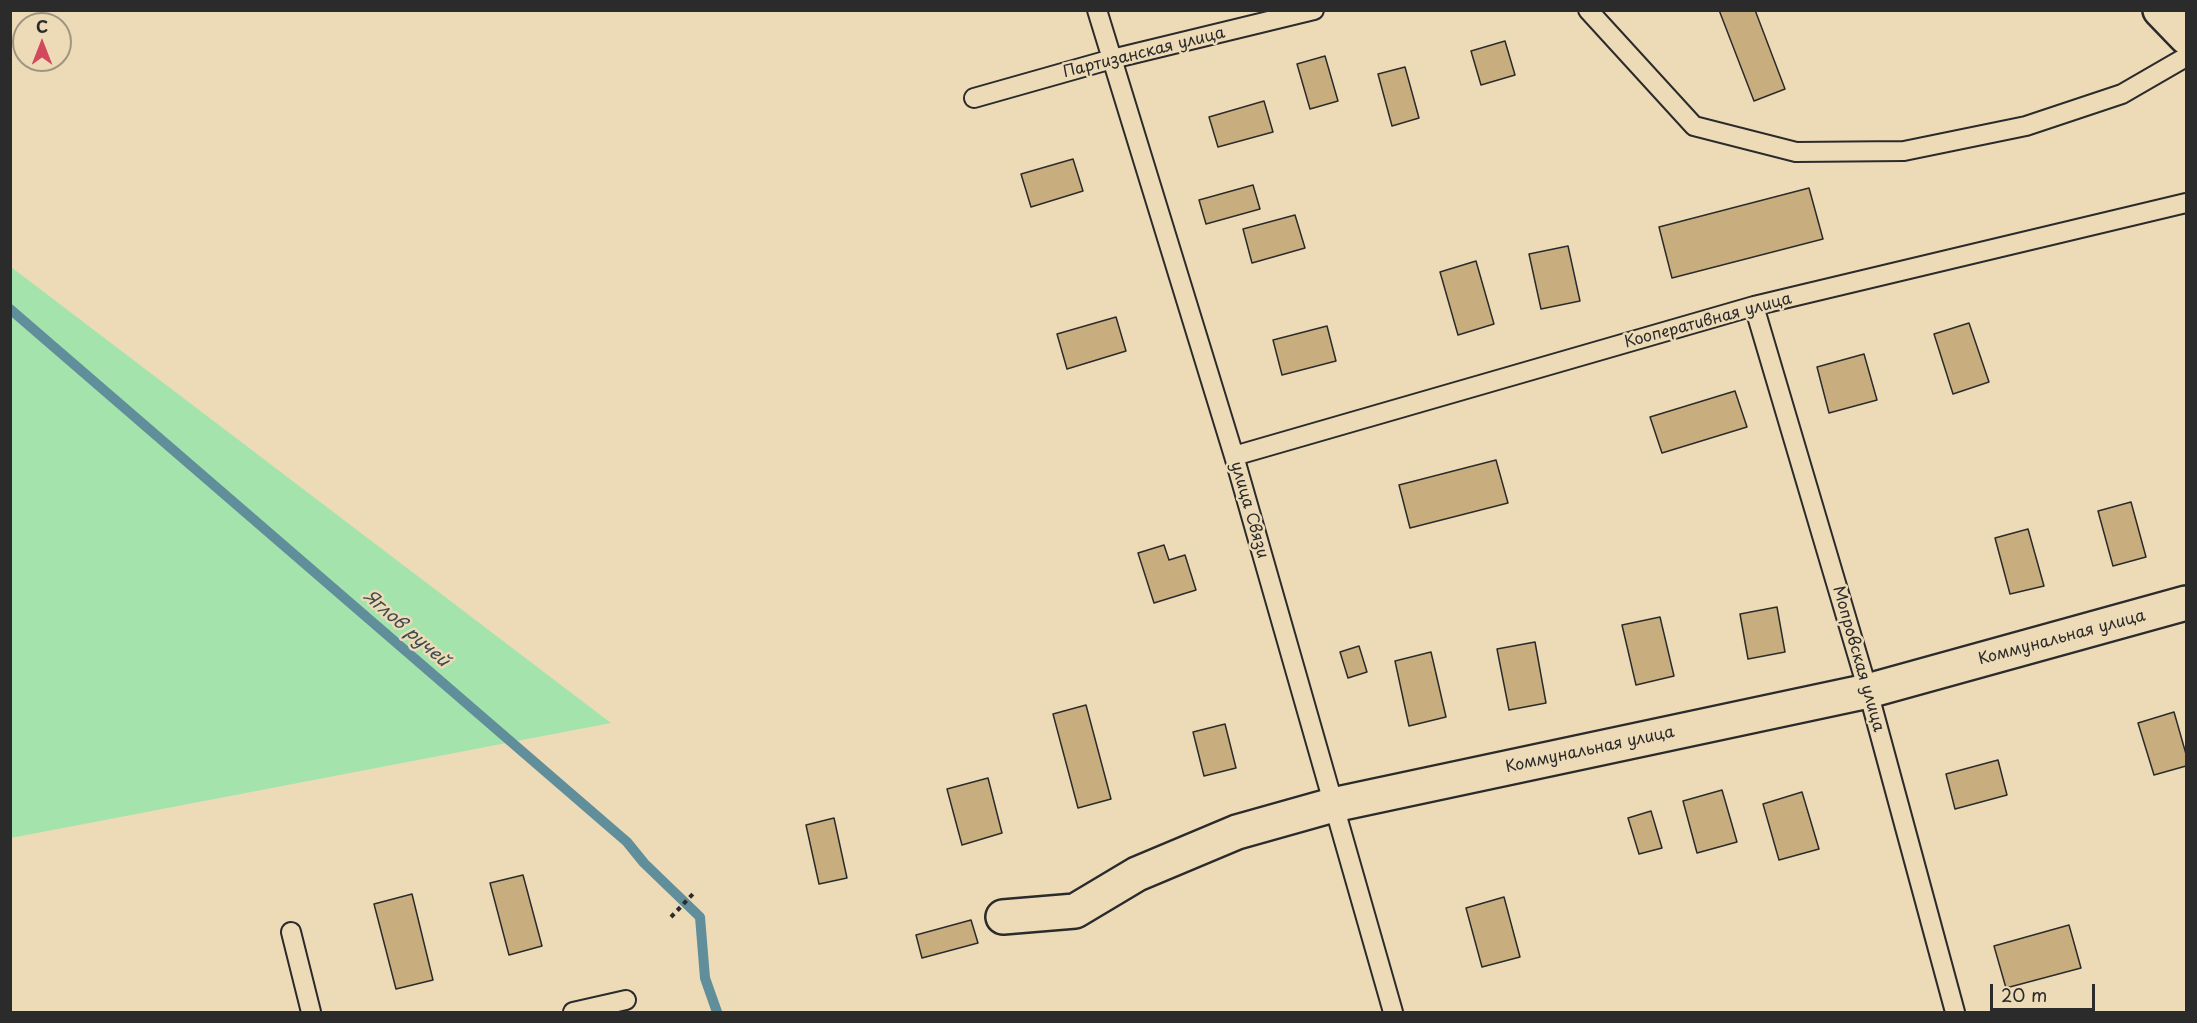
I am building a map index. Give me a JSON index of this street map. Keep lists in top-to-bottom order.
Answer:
{
  "streets": {
    "street": ["Коммунальная улица"],
    "lane": [
      "Партизанская улица",
      "Кооперативная улица",
      "улица Связи",
      "Мопровская улица"
    ]
  },
  "crossings": [
    ["Партизанская улица", "улица Связи"],
    ["Кооперативная улица", "улица Связи"],
    ["Кооперативная улица", "Мопровская улица"],
    ["улица Связи", "Коммунальная улица"],
    ["Коммунальная улица", "Мопровская улица"]
  ],
  "water": ["Яглов ручей"],
  "scale_bar": "20 m",
  "north": "top"
}
